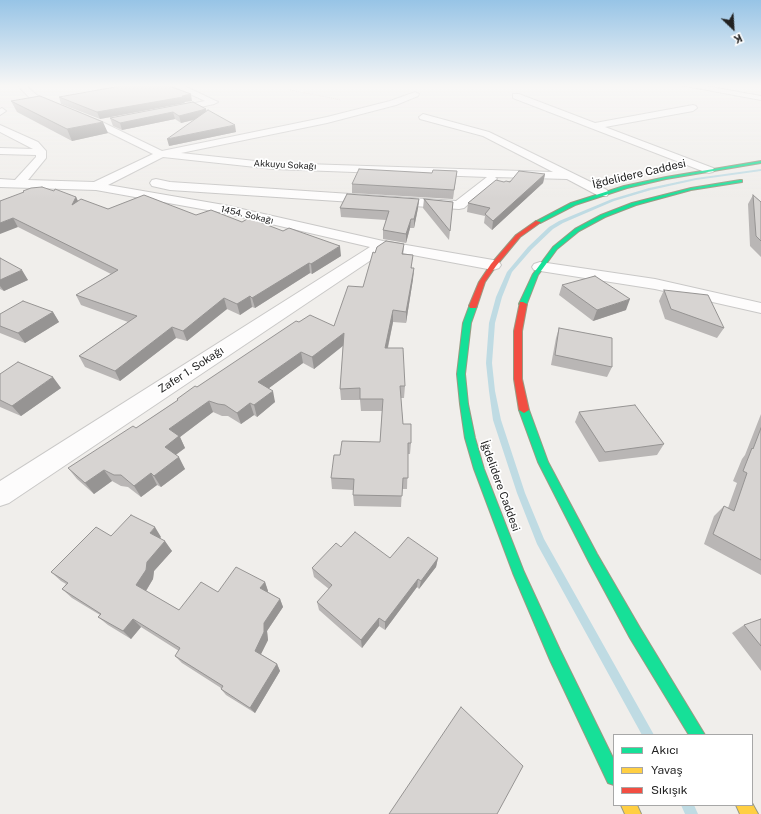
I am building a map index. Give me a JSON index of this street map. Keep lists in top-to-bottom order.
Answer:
{
  "streets": {
    "street": [
      "Akkuyu Sokağı",
      "İğdelidere Caddesi",
      "1454. Sokağı",
      "Zafer 1. Sokağı"
    ]
  },
  "crossings": [
    ["İğdelidere Caddesi", "1454. Sokağı"],
    ["1454. Sokağı", "Zafer 1. Sokağı"]
  ],
  "legend": ["Akıcı", "Yavaş", "Sıkışık"],
  "north": "bottom right"
}
